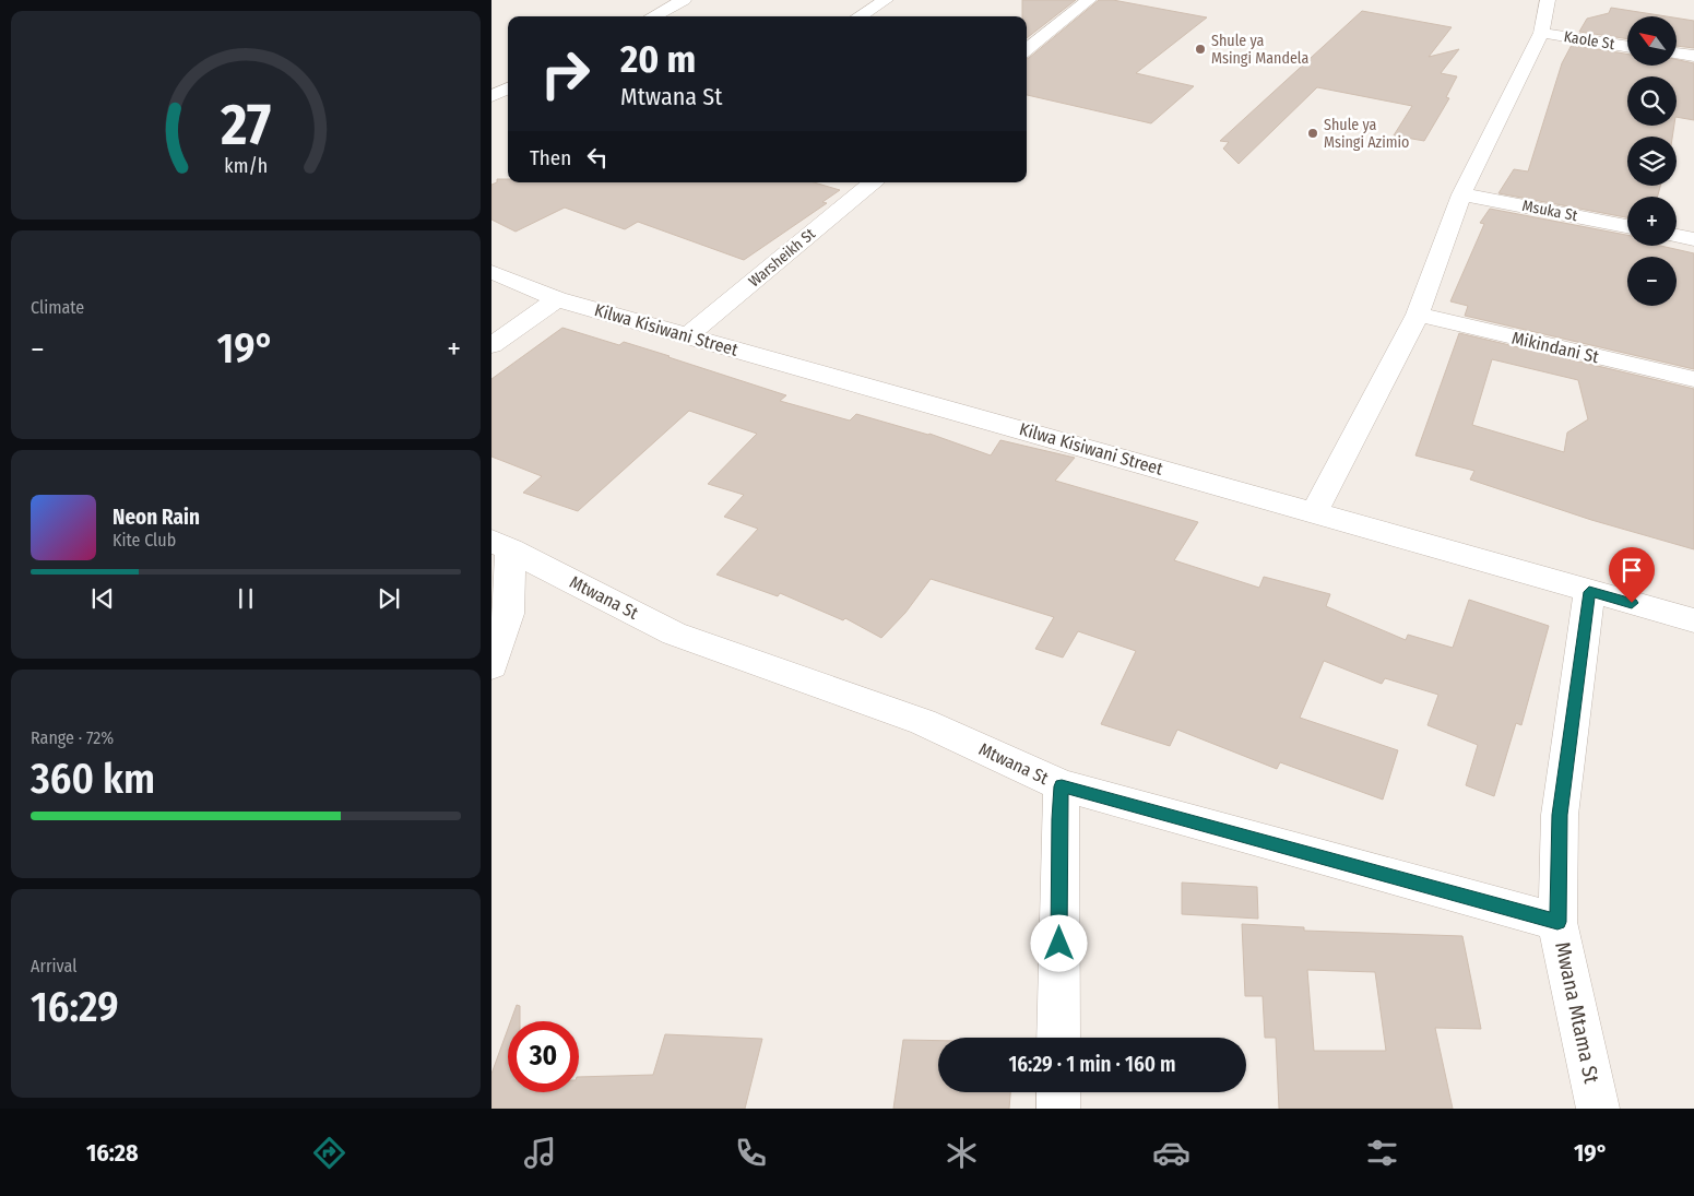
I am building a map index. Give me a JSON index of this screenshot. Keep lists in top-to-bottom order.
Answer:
{
  "streets": {
    "street": [
      "Kaole St",
      "Msuka St",
      "Warsheikh St",
      "Kilwa Kisiwani Street",
      "Mikindani St",
      "Mtwana St",
      "Mwana Mtama St"
    ]
  },
  "crossings": [
    ["Warsheikh St", "Kilwa Kisiwani Street"],
    ["Kilwa Kisiwani Street", "Mwana Mtama St"],
    ["Mtwana St", "Mwana Mtama St"]
  ],
  "places": ["Shule ya Msingi Mandela", "Shule ya Msingi Azimio"],
  "north": "top left",
  "page": {
    "map_buttons": ["+", "−"],
    "turn": ["20 m", "Mtwana St"],
    "then": "Then",
    "tile": [
      "Climate",
      ["Range · 72%", "360 km"],
      ["Arrival", "16:29"]
    ],
    "heat": ["−", "19°", "+"],
    "song": ["Neon Rain", "Kite Club"],
    "limit": "30",
    "trip": "16:29 · 1 min · 160 m",
    "tabs": ["16:28", "19°"],
    "gauge": ["27", "km/h"]
  }
}
